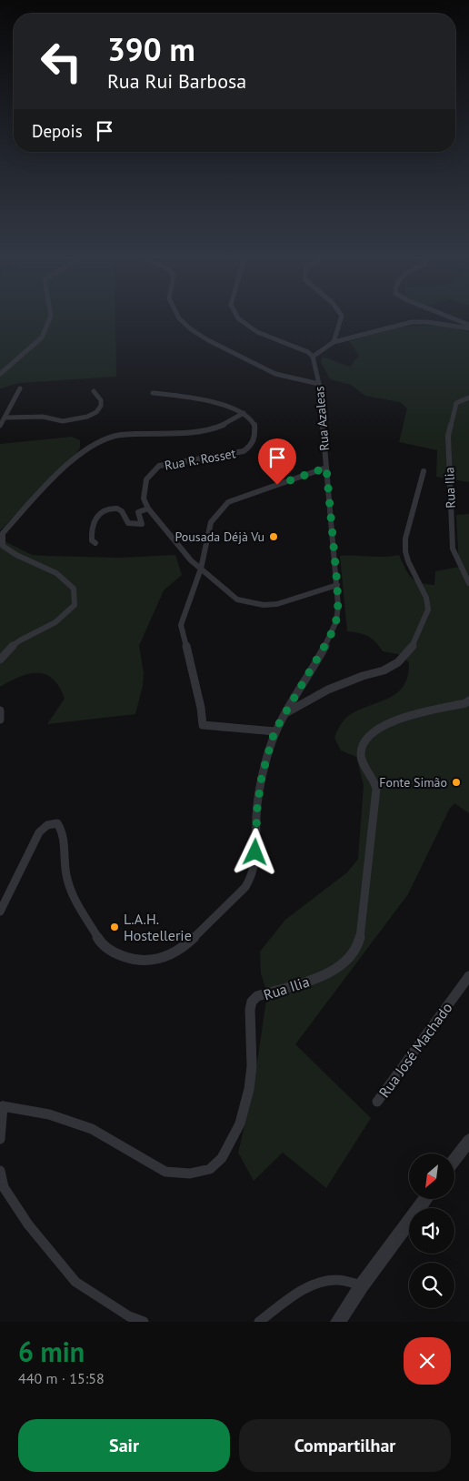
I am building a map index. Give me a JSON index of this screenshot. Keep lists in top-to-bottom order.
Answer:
{
  "streets": {
    "street": [
      "Rua Azaleas",
      "Rua R. Rosset",
      "Rua Ilia",
      "Rua José Machado"
    ]
  },
  "places": ["Pousada Déjà Vu", "Fonte Simão", "L.A.H. Hostellerie"],
  "north": "bottom left",
  "page": {
    "turn": ["390 m", "Rua Rui Barbosa"],
    "then": "Depois",
    "heading": ["6 min", "440 m · 15:58"],
    "buttons": ["Sair", "Compartilhar"]
  }
}
